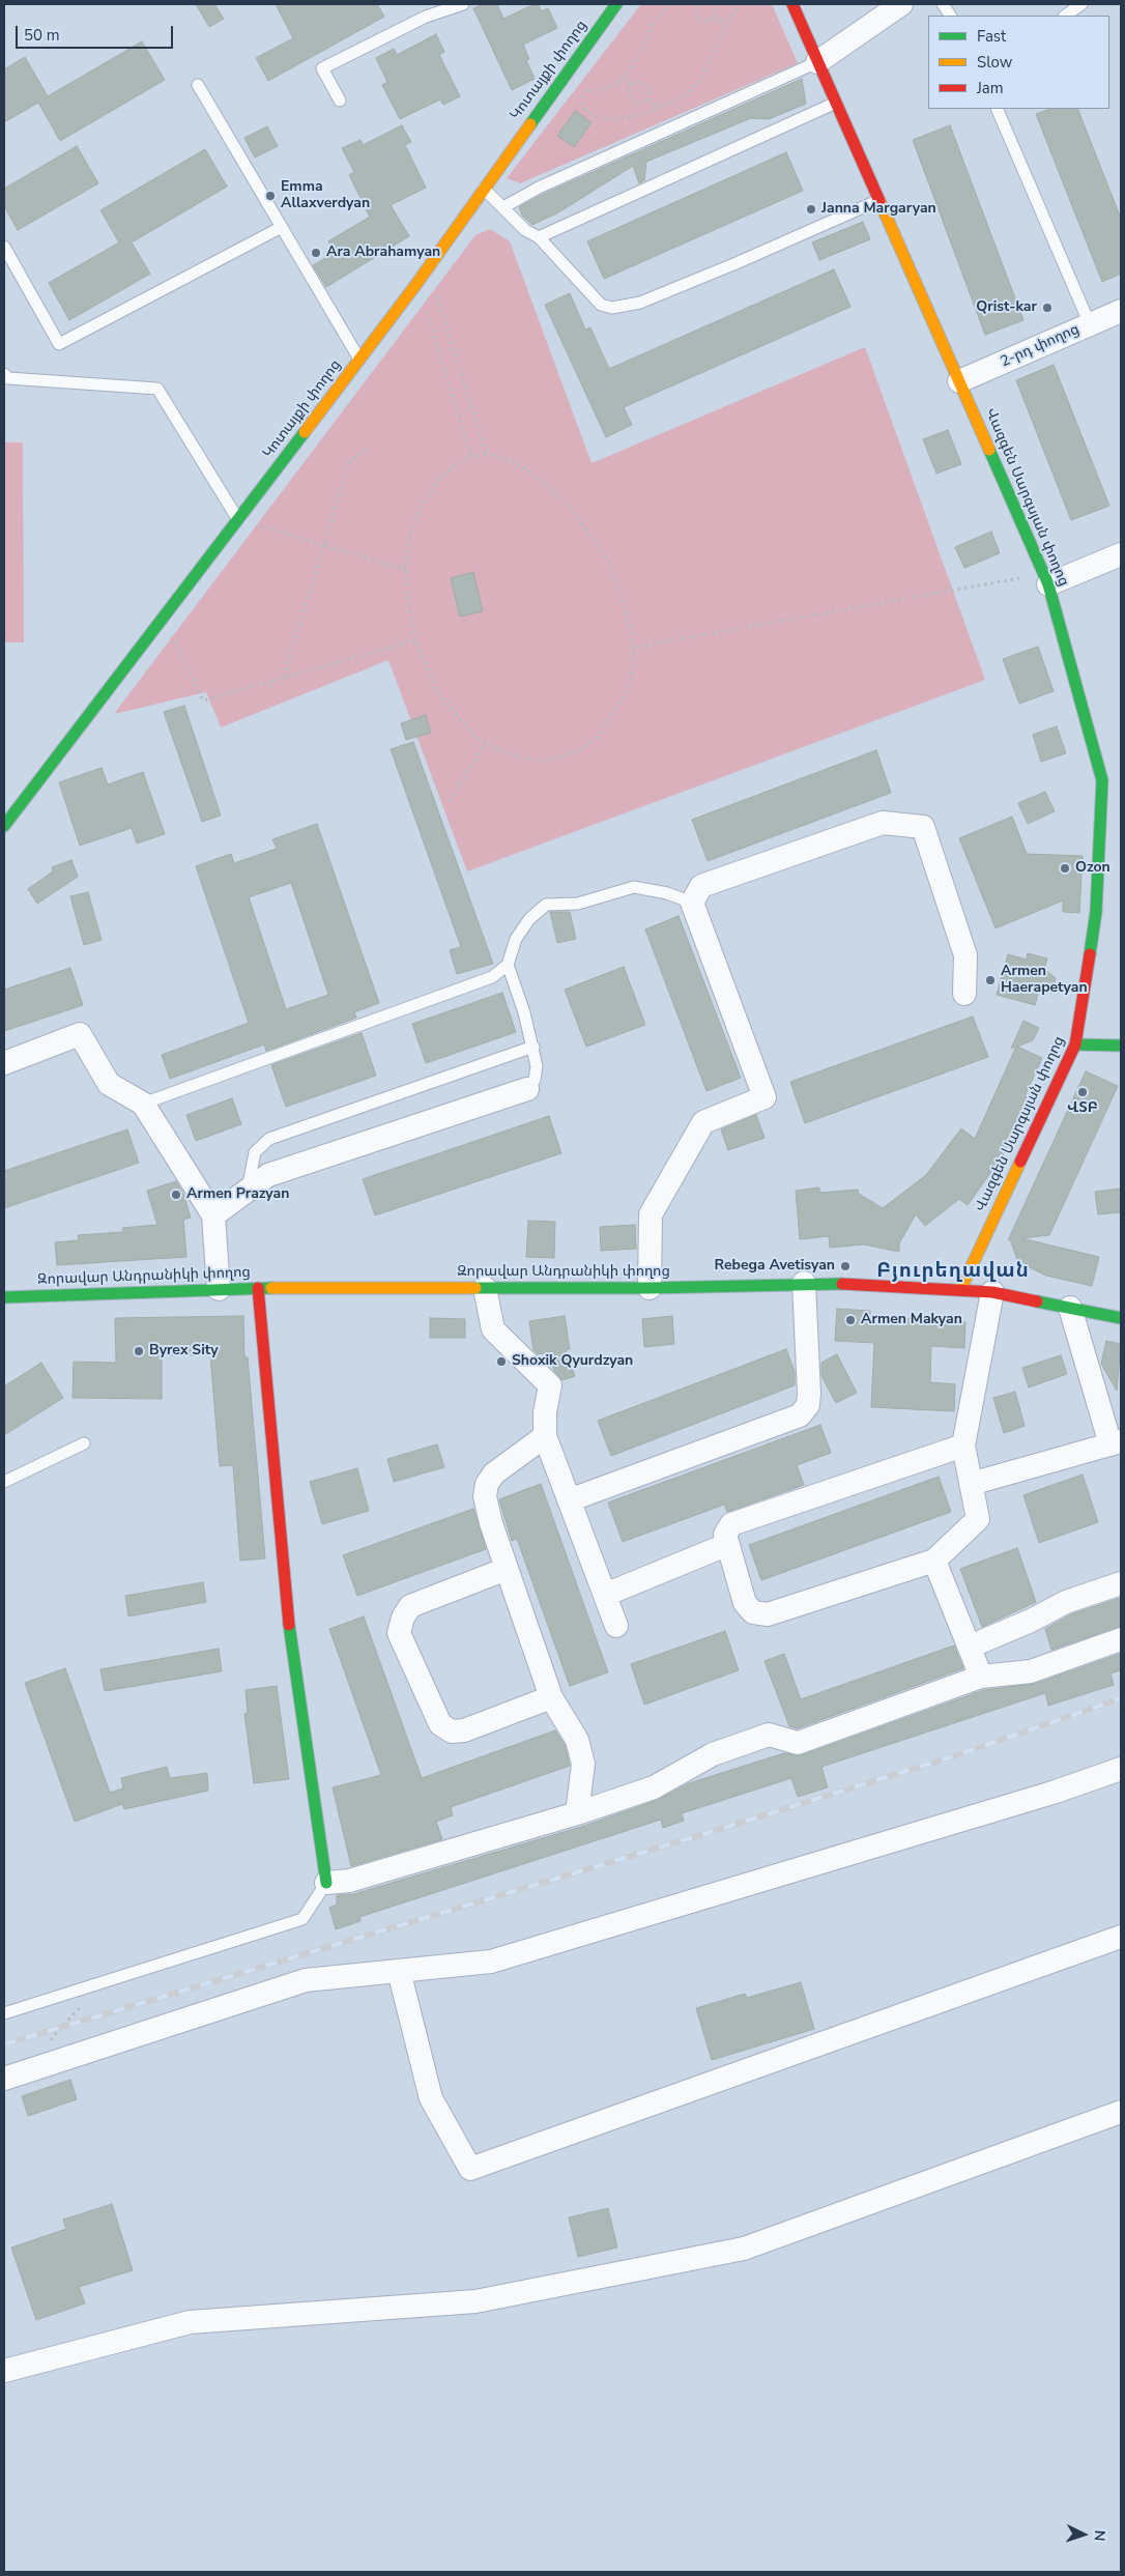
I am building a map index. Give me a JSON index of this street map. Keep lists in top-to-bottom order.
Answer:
{
  "streets": {
    "street": [
      "Կոտայքի փողոց",
      "2-րդ փողոց",
      "Վազգեն Սարգսյան փողոց",
      "Զորավար Անդրանիկի փողոց"
    ]
  },
  "crossings": [
    ["2-րդ փողոց", "Վազգեն Սարգսյան փողոց"],
    ["Վազգեն Սարգսյան փողոց", "Զորավար Անդրանիկի փողոց"]
  ],
  "districts": ["Բյուրեղավան"],
  "places": [
    "Emma Allaxverdyan",
    "Janna Margaryan",
    "Ara Abrahamyan",
    "Qrist-kar",
    "Ozon",
    "Armen Haerapetyan",
    "ՎՏԲ",
    "Armen Prazyan",
    "Rebega Avetisyan",
    "Armen Makyan",
    "Byrex Sity",
    "Shoxik Qyurdzyan"
  ],
  "legend": ["Fast", "Slow", "Jam"],
  "scale_bar": "50 m",
  "north": "right"
}
